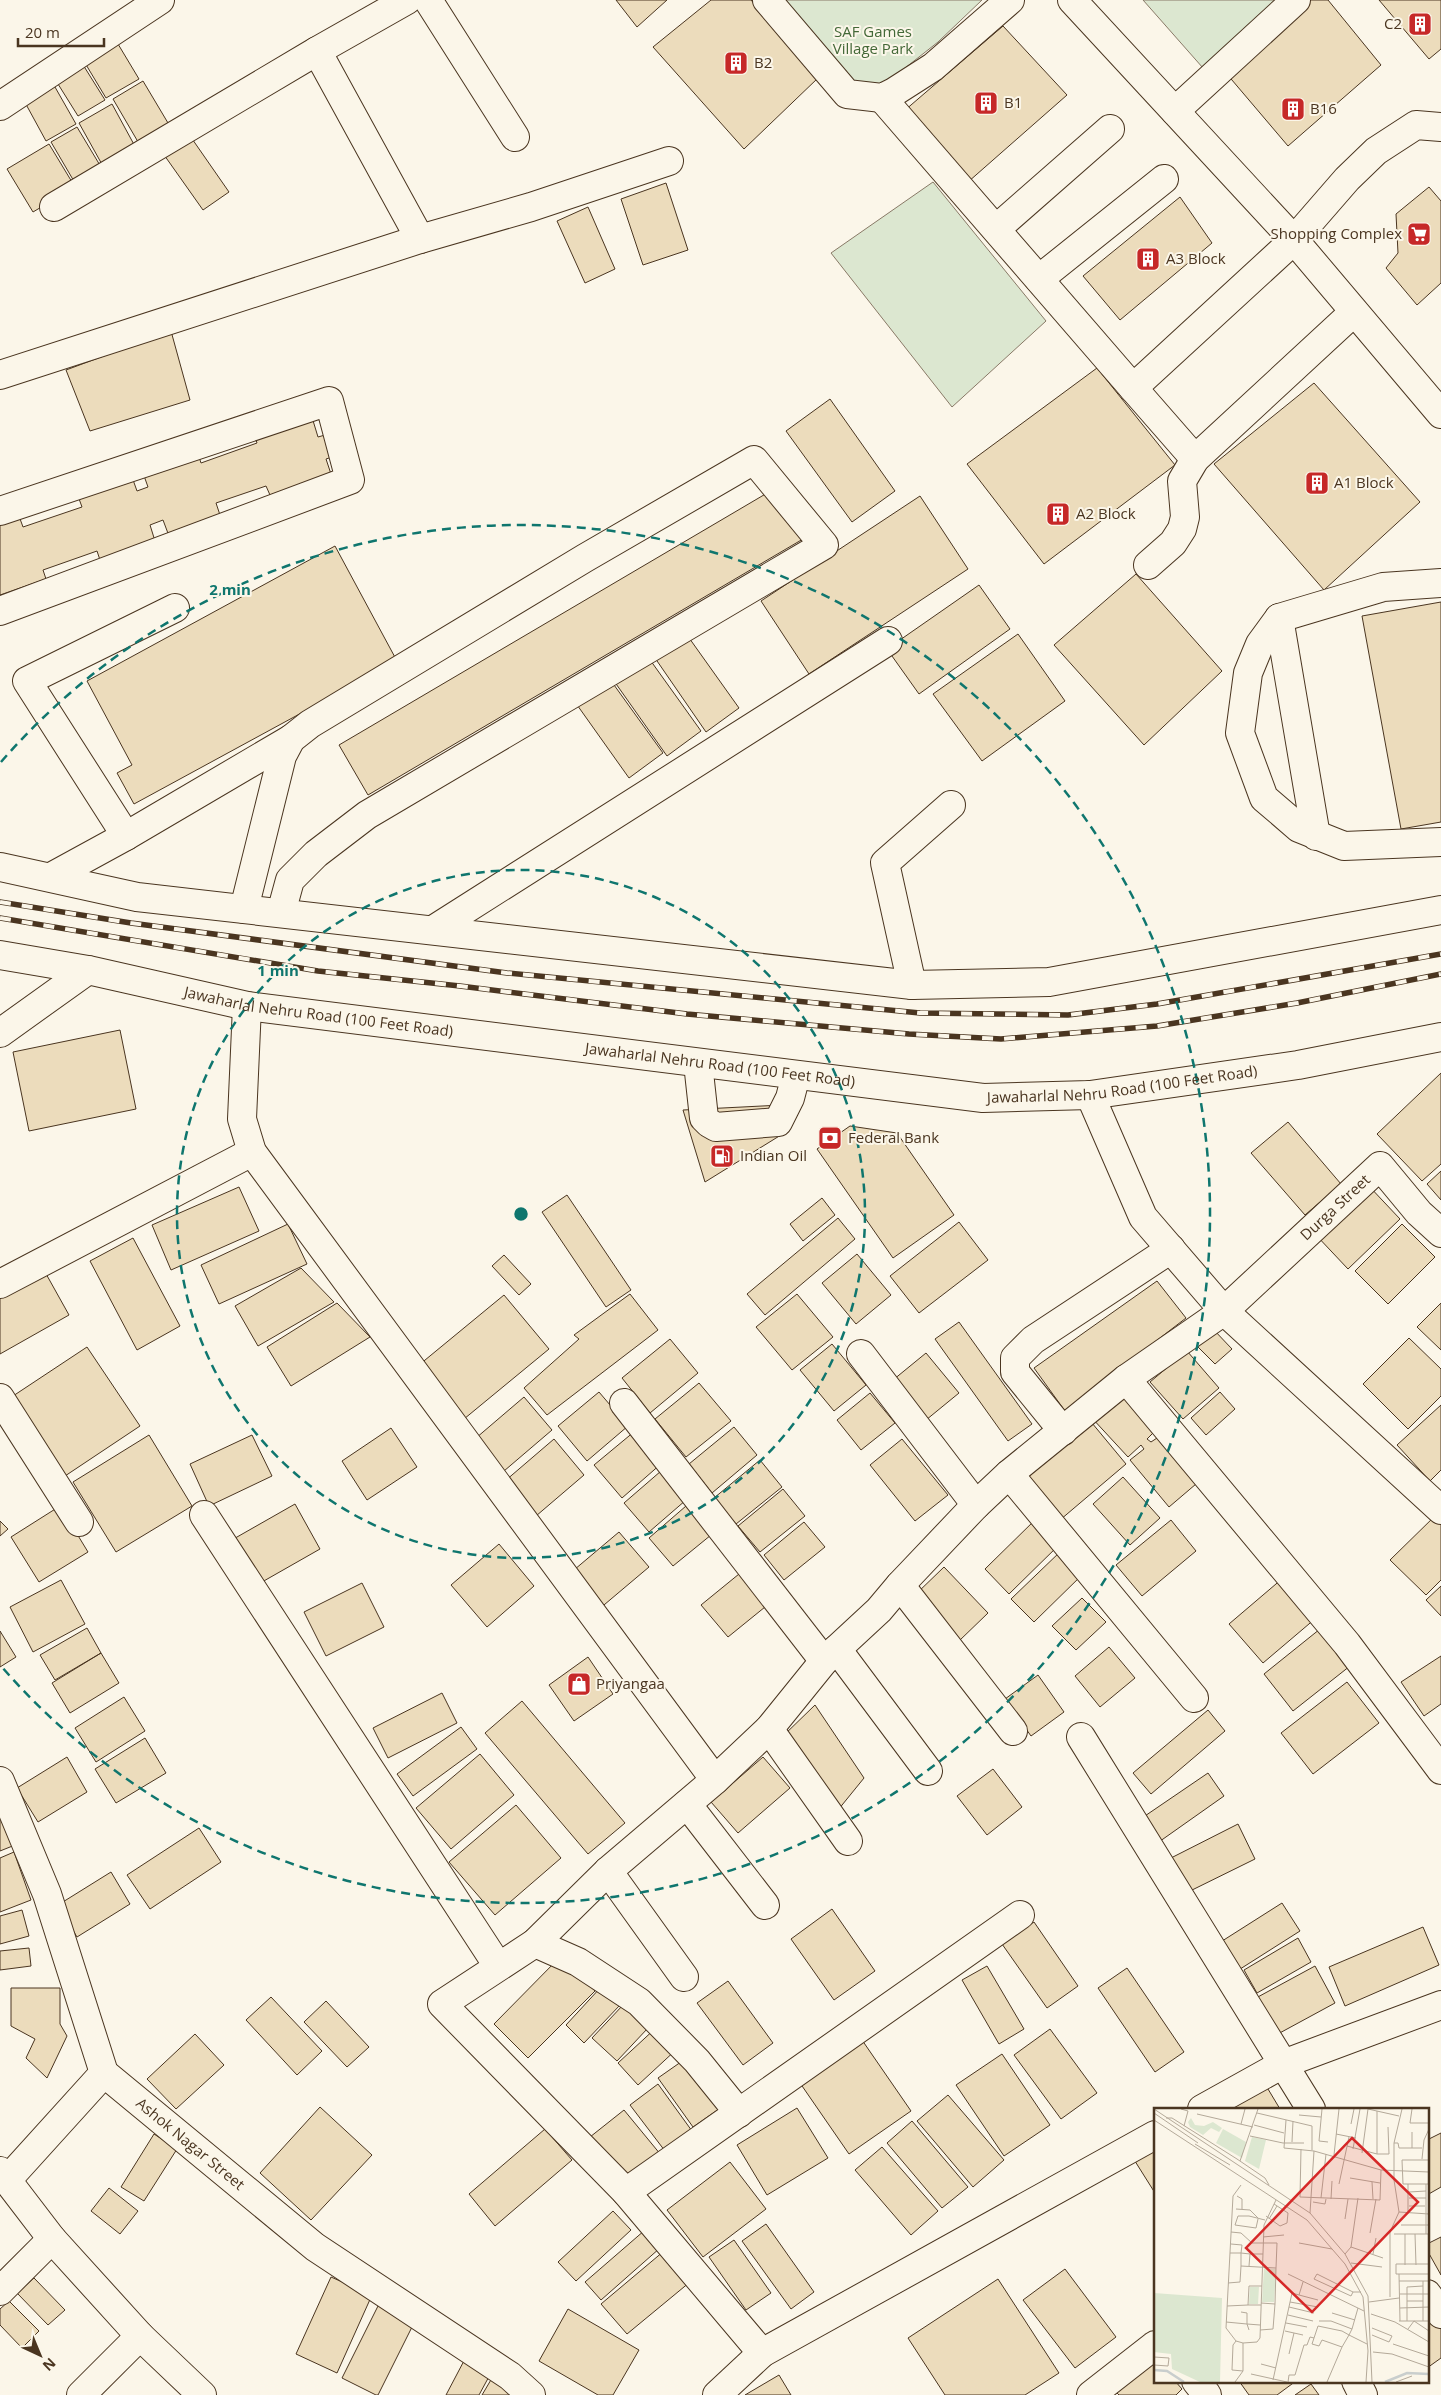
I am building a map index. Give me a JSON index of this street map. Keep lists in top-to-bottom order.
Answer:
{
  "streets": {
    "street": ["Jawaharlal Nehru Road (100 Feet Road)", "Durga Street", "Ashok Nagar Street"]
  },
  "parks": ["SAF Games Village Park"],
  "places": {
    "building": [
      "C2",
      "B2",
      "B1",
      "B16",
      "A3 Block",
      "A1 Block",
      "A2 Block"
    ],
    "supermarket": ["Shopping Complex"],
    "bank": ["Federal Bank"],
    "fuel station": ["Indian Oil"],
    "shop": ["Priyangaa"]
  },
  "scale_bar": "20 m",
  "north": "bottom right",
  "rings": ["2 min", "1 min"]
}
